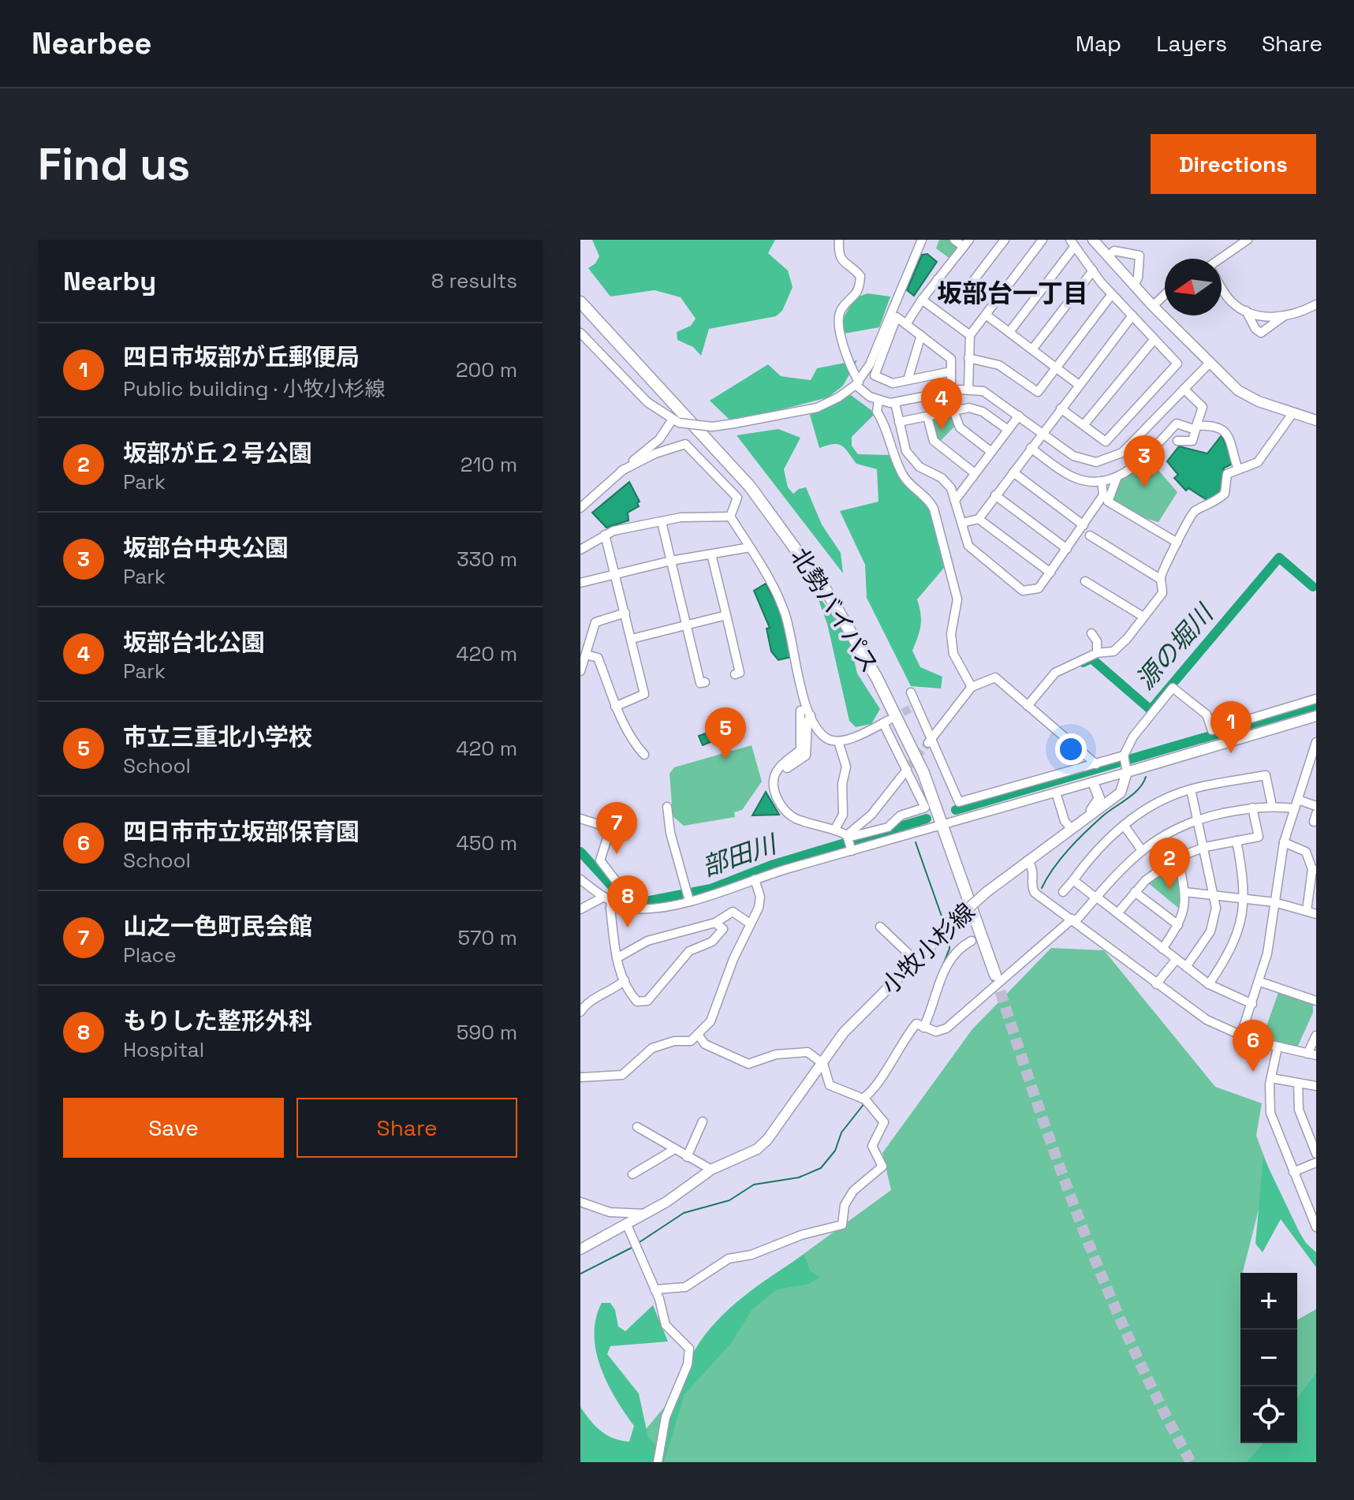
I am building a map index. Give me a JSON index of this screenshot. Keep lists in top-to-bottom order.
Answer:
{
  "streets": {
    "highway": ["北勢バイパス"],
    "main road": ["小牧小杉線"]
  },
  "districts": ["坂部台一丁目"],
  "water": ["源の堀川", "部田川"],
  "north": "left",
  "page": {
    "header": "Nearbee",
    "nav": ["Map", "Layers", "Share"],
    "buttons": [
      "Directions",
      ["Save", "Share"]
    ],
    "title": "Find us",
    "heading": ["Nearby", "8 results"],
    "list": [
      {
        "mark": "1",
        "name": "四日市坂部が丘郵便局",
        "note": "Public building · 小牧小杉線",
        "value": "200 m"
      },
      {
        "mark": "2",
        "name": "坂部が丘２号公園",
        "note": "Park",
        "value": "210 m"
      },
      {
        "mark": "3",
        "name": "坂部台中央公園",
        "note": "Park",
        "value": "330 m"
      },
      {
        "mark": "4",
        "name": "坂部台北公園",
        "note": "Park",
        "value": "420 m"
      },
      {
        "mark": "5",
        "name": "市立三重北小学校",
        "note": "School",
        "value": "420 m"
      },
      {
        "mark": "6",
        "name": "四日市市立坂部保育園",
        "note": "School",
        "value": "450 m"
      },
      {
        "mark": "7",
        "name": "山之一色町民会館",
        "note": "Place",
        "value": "570 m"
      },
      {
        "mark": "8",
        "name": "もりした整形外科",
        "note": "Hospital",
        "value": "590 m"
      }
    ],
    "pins": [
      "4",
      "3",
      "1",
      "5",
      "7",
      "2",
      "8",
      "6"
    ],
    "map_buttons": ["+", "−"]
  }
}
